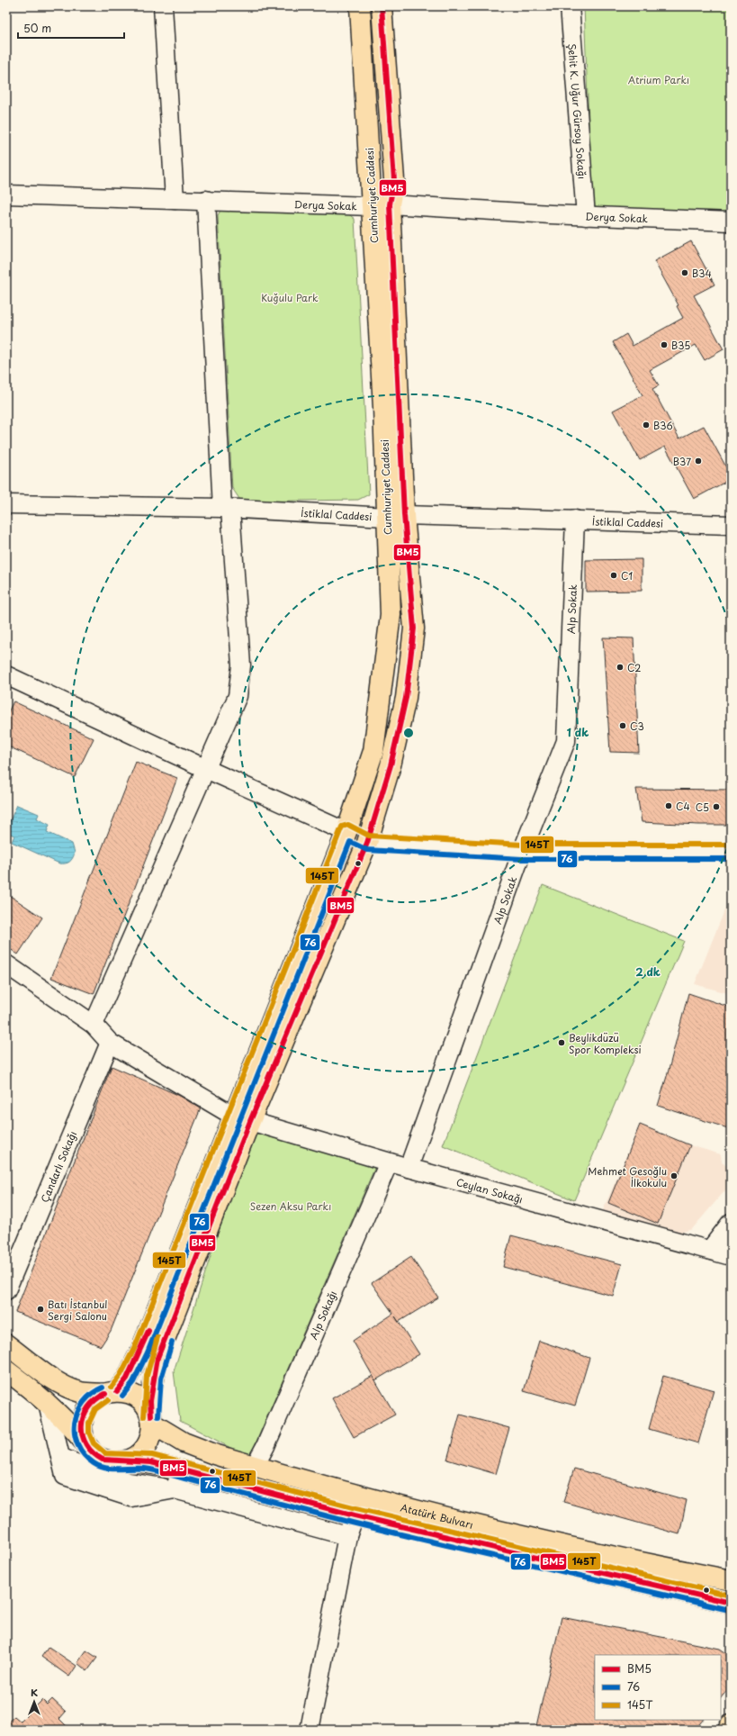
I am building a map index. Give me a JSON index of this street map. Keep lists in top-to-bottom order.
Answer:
{
  "streets": {
    "main road": ["Cumhuriyet Caddesi", "Atatürk Bulvarı"],
    "street": [
      "Şehit K. Uğur Gürsoy Sokağı",
      "Derya Sokak",
      "İstiklal Caddesi",
      "Alp Sokak",
      "Çandarlı Sokağı",
      "Ceylan Sokağı",
      "Alp Sokağı"
    ]
  },
  "crossings": [
    ["Şehit K. Uğur Gürsoy Sokağı", "Derya Sokak"],
    ["Cumhuriyet Caddesi", "Derya Sokak"],
    ["Cumhuriyet Caddesi", "İstiklal Caddesi"],
    ["Cumhuriyet Caddesi", "Ceylan Sokağı"],
    ["Cumhuriyet Caddesi", "Atatürk Bulvarı"],
    ["İstiklal Caddesi", "Alp Sokak"],
    ["Alp Sokak", "Ceylan Sokağı"],
    ["Çandarlı Sokağı", "Ceylan Sokağı"],
    ["Ceylan Sokağı", "Alp Sokağı"],
    ["Alp Sokağı", "Atatürk Bulvarı"]
  ],
  "parks": ["Atrium Parkı", "Kuğulu Park", "Sezen Aksu Parkı"],
  "places": [
    "B34",
    "B35",
    "B36",
    "B37",
    "C1",
    "C2",
    "C3",
    "C4",
    "C5",
    "Beylikdüzü Spor Kompleksi",
    "Mehmet Gesoğlu İlkokulu",
    "Batı İstanbul Sergi Salonu"
  ],
  "lines": ["transit line BM5", "transit line 145T", "transit line 76"],
  "legend": ["BM5", "76", "145T"],
  "scale_bar": "50 m",
  "north": "top",
  "rings": ["1 dk", "2 dk"]
}
